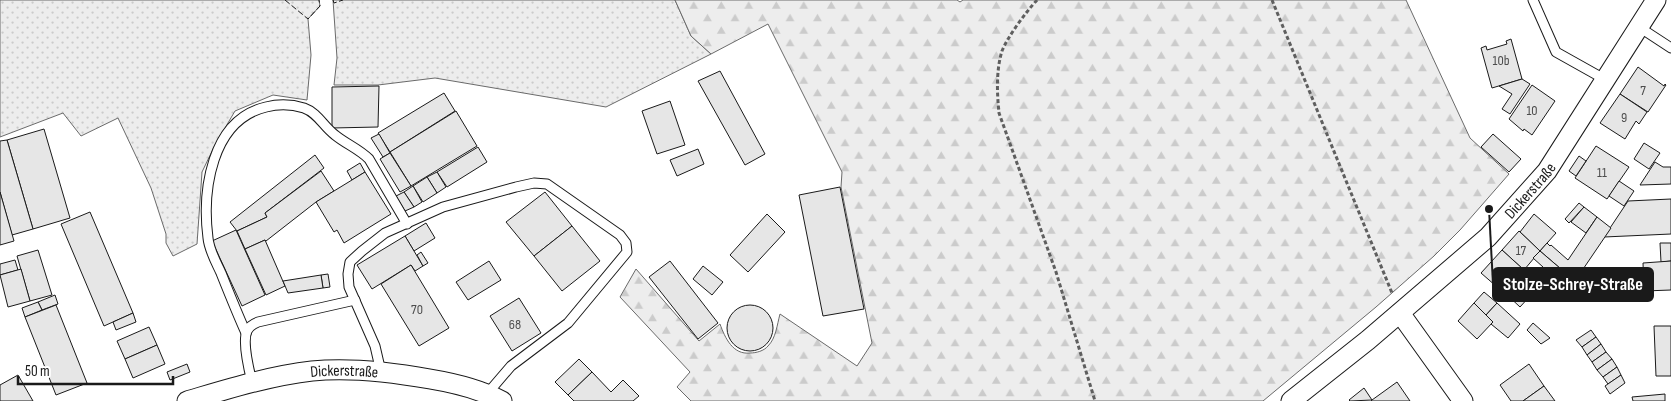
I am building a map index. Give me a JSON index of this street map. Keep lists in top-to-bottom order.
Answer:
{
  "streets": {
    "street": ["Dickerstraße"]
  },
  "places": ["Stolze-Schrey-Straße"],
  "house_numbers": [
    "10b",
    "7",
    "10",
    "9",
    "11",
    "17",
    "70",
    "68"
  ],
  "scale_bar": "50 m"
}
